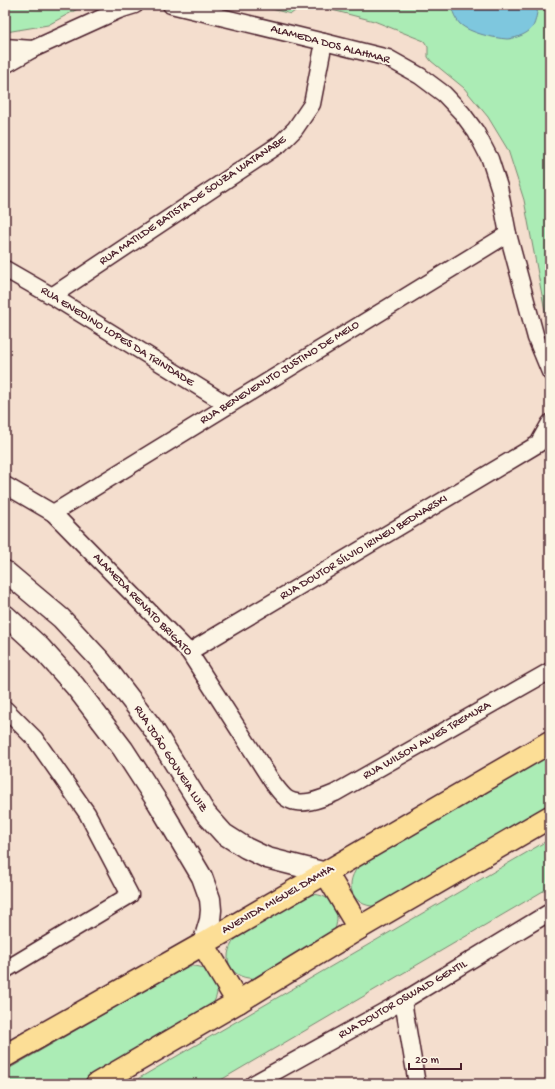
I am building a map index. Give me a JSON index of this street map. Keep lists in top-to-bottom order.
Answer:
{
  "streets": {
    "main road": ["AVENIDA MIGUEL DAMHA"],
    "street": [
      "ALAMEDA DOS ALAHMAR",
      "RUA MATILDE BATISTA DE SOUZA WATANABE",
      "RUA ENEDINO LOPES DA TRINDADE",
      "RUA BENEVENUTO JUSTINO DE MELO",
      "RUA DOUTOR SÍLVIO IRINEU BEDNARSKI",
      "ALAMEDA RENATO BRIGATO",
      "RUA WILSON ALVES TREMURA",
      "RUA JOÃO GOUVEIA LUIZ",
      "RUA DOUTOR OSWALD GENTIL"
    ]
  },
  "crossings": [
    ["ALAMEDA DOS ALAHMAR", "RUA MATILDE BATISTA DE SOUZA WATANABE"],
    ["ALAMEDA DOS ALAHMAR", "RUA BENEVENUTO JUSTINO DE MELO"],
    ["RUA MATILDE BATISTA DE SOUZA WATANABE", "RUA ENEDINO LOPES DA TRINDADE"],
    ["RUA ENEDINO LOPES DA TRINDADE", "RUA BENEVENUTO JUSTINO DE MELO"],
    ["RUA BENEVENUTO JUSTINO DE MELO", "ALAMEDA RENATO BRIGATO"],
    ["RUA DOUTOR SÍLVIO IRINEU BEDNARSKI", "ALAMEDA RENATO BRIGATO"],
    ["ALAMEDA RENATO BRIGATO", "RUA WILSON ALVES TREMURA"],
    ["RUA JOÃO GOUVEIA LUIZ", "AVENIDA MIGUEL DAMHA"]
  ],
  "scale_bar": "20 m"
}
